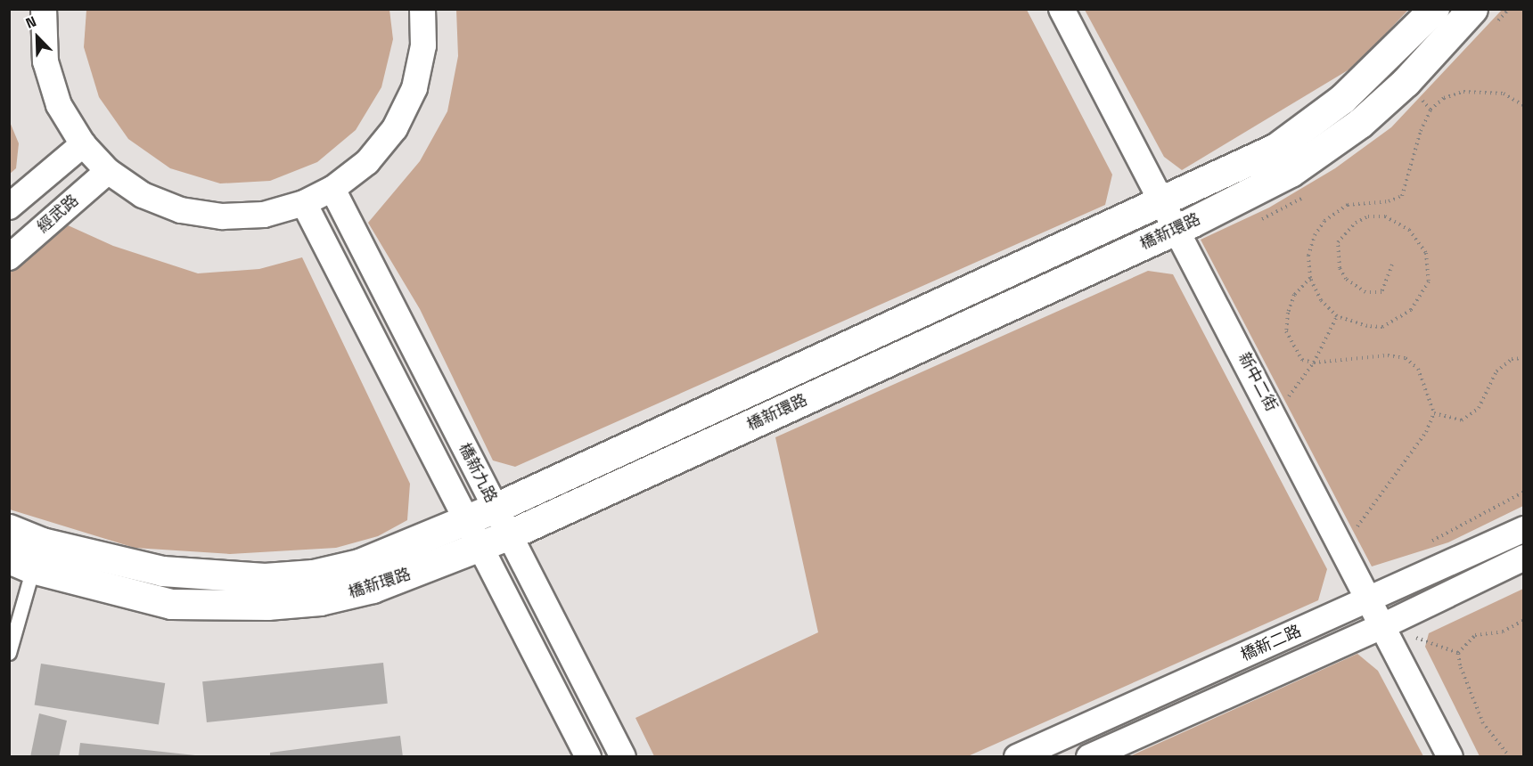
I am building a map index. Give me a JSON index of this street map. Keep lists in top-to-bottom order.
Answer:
{
  "streets": {
    "street": [
      "經武路",
      "橋新環路",
      "新中二街",
      "橋新九路",
      "橋新二路"
    ]
  },
  "crossings": [
    ["橋新環路", "新中二街"],
    ["橋新環路", "橋新九路"],
    ["新中二街", "橋新二路"]
  ],
  "north": "top left"
}
